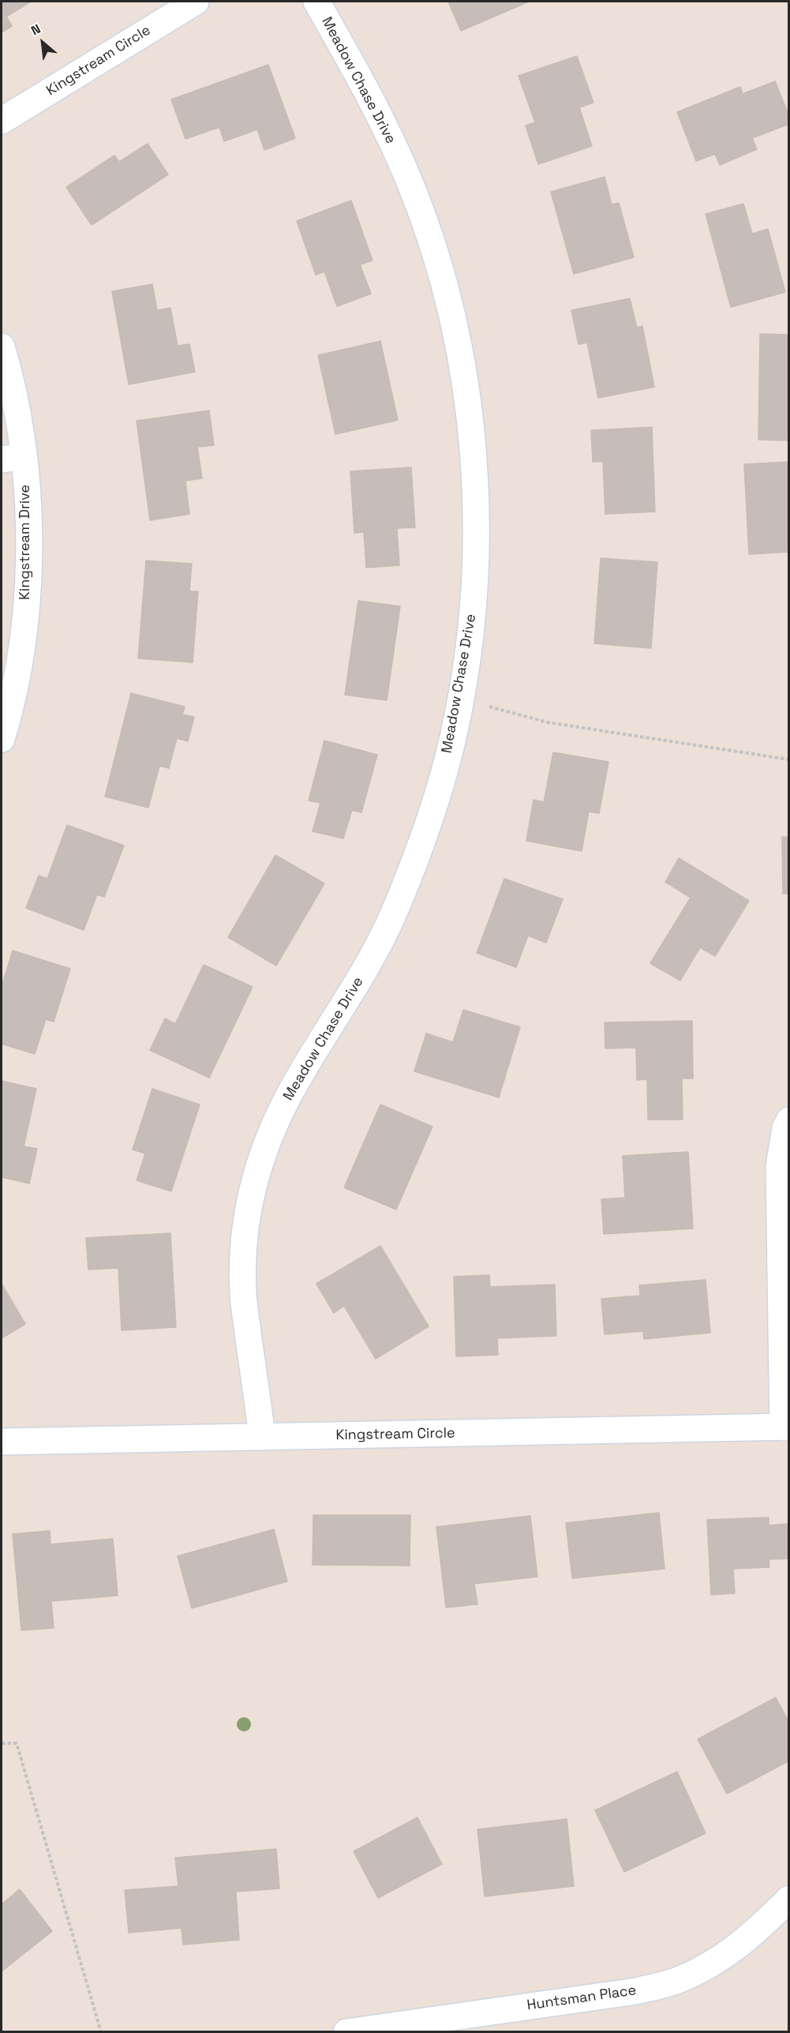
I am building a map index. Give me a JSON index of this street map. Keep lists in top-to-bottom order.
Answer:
{
  "streets": {
    "street": [
      "Kingstream Circle",
      "Meadow Chase Drive",
      "Kingstream Drive",
      "Huntsman Place"
    ]
  },
  "crossings": [
    ["Kingstream Circle", "Meadow Chase Drive"]
  ],
  "north": "top left"
}
